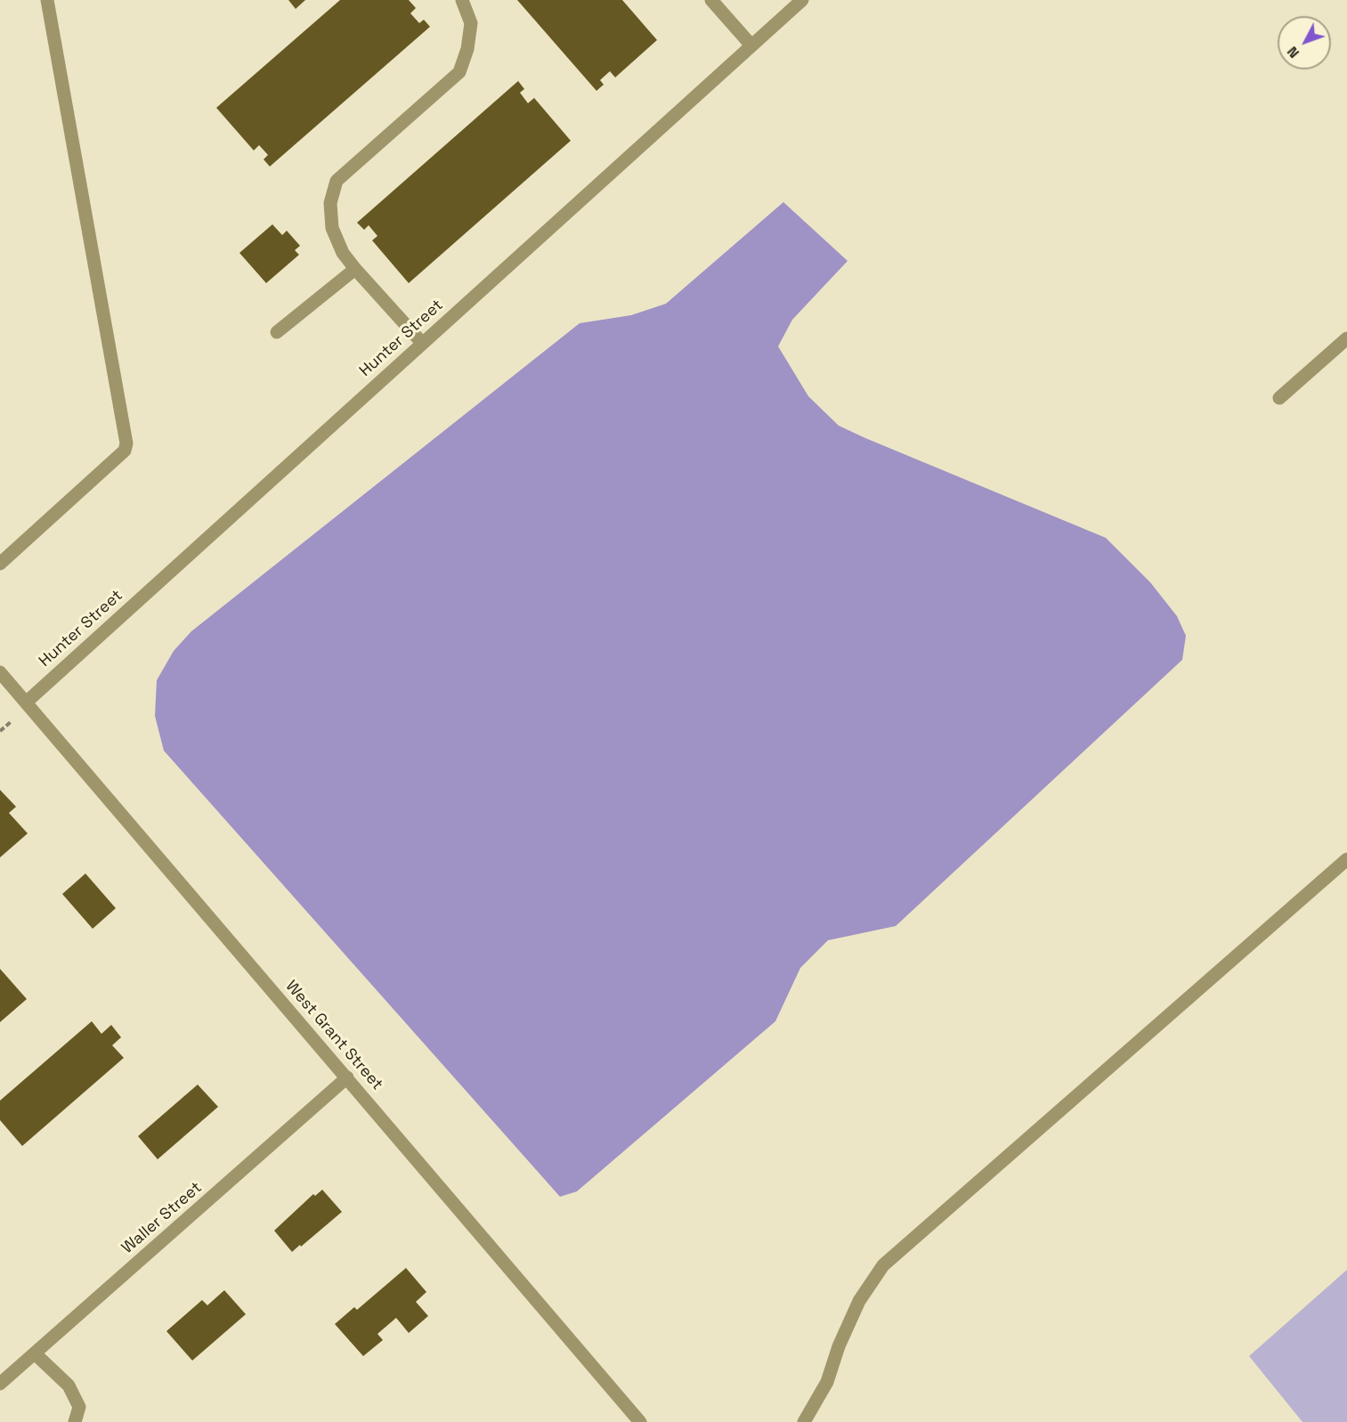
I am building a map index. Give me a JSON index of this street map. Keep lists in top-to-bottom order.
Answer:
{
  "streets": {
    "street": ["Hunter Street", "West Grant Street", "Waller Street"]
  },
  "crossings": [
    ["Hunter Street", "West Grant Street"],
    ["West Grant Street", "Waller Street"]
  ],
  "north": "bottom left"
}
